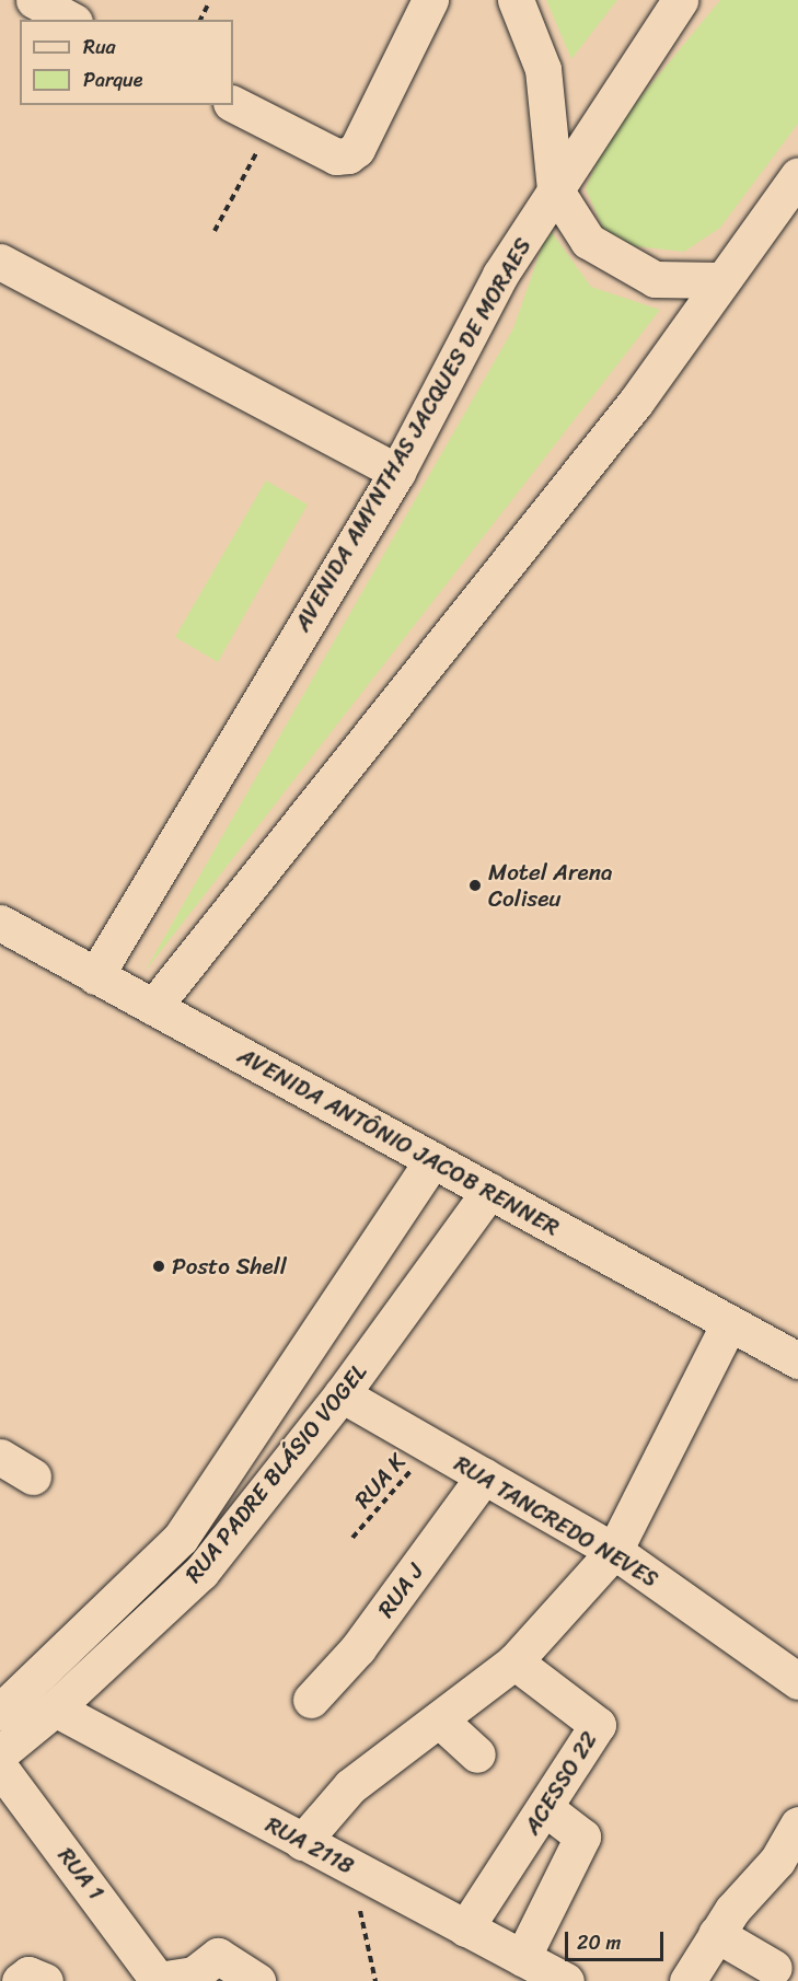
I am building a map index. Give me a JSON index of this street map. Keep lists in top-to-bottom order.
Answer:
{
  "streets": {
    "street": [
      "AVENIDA AMYNTHAS JACQUES DE MORAES",
      "AVENIDA ANTÔNIO JACOB RENNER",
      "RUA PADRE BLÁSIO VOGEL",
      "RUA TANCREDO NEVES",
      "RUA J",
      "ACESSO 22",
      "RUA 2118",
      "RUA 1"
    ],
    "path": ["RUA K"]
  },
  "crossings": [
    ["AVENIDA AMYNTHAS JACQUES DE MORAES", "AVENIDA ANTÔNIO JACOB RENNER"],
    ["AVENIDA ANTÔNIO JACOB RENNER", "RUA PADRE BLÁSIO VOGEL"],
    ["RUA PADRE BLÁSIO VOGEL", "RUA TANCREDO NEVES"],
    ["RUA PADRE BLÁSIO VOGEL", "RUA 2118"],
    ["RUA K", "RUA TANCREDO NEVES"],
    ["RUA TANCREDO NEVES", "RUA J"],
    ["ACESSO 22", "RUA 2118"]
  ],
  "places": ["Motel Arena Coliseu", "Posto Shell"],
  "legend": ["Rua", "Parque"],
  "scale_bar": "20 m"
}
